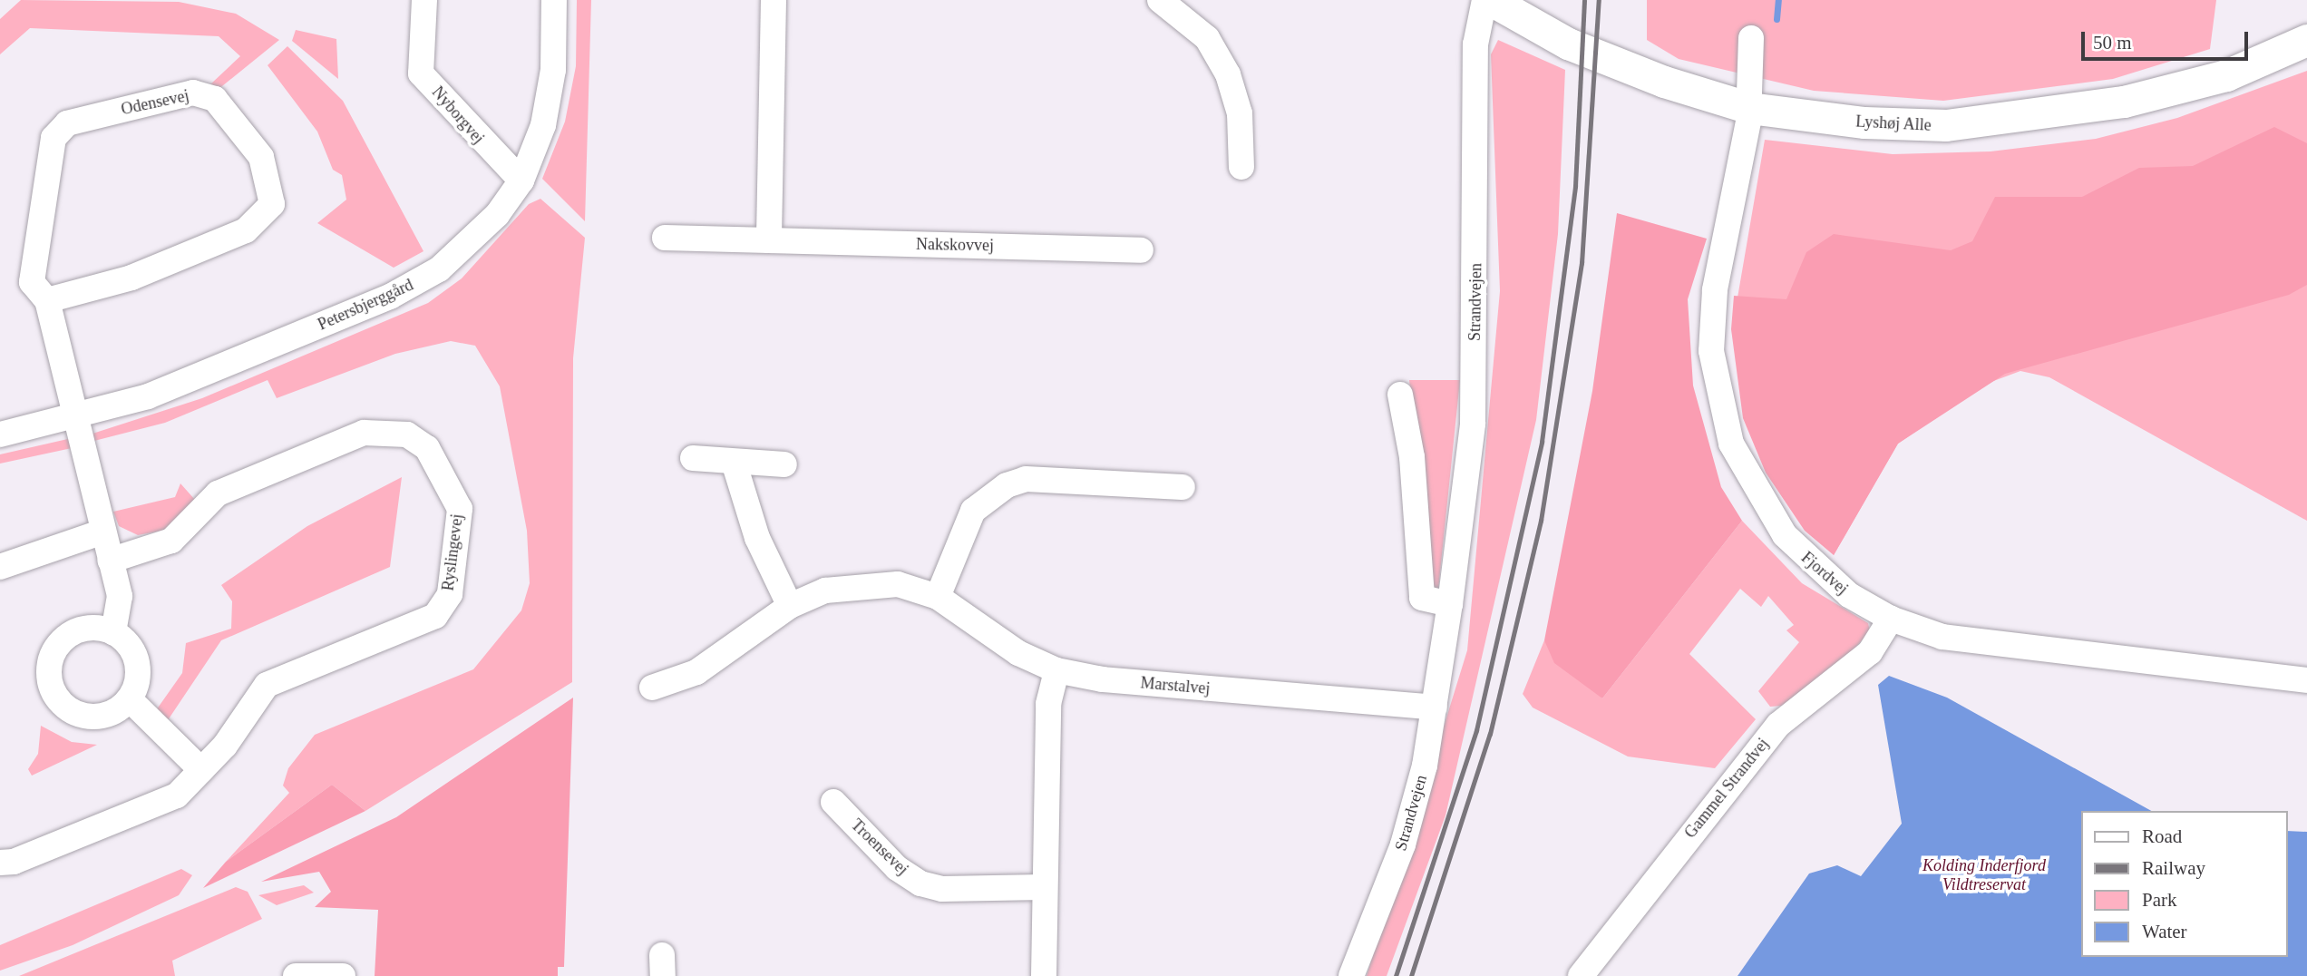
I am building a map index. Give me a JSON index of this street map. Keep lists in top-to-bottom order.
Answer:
{
  "streets": {
    "street": [
      "Odensevej",
      "Nyborgvej",
      "Lyshøj Alle",
      "Nakskovvej",
      "Strandvejen",
      "Petersbjerggård",
      "Ryslingevej",
      "Fjordvej",
      "Marstalvej",
      "Gammel Strandvej",
      "Troensevej"
    ]
  },
  "crossings": [
    ["Odensevej", "Petersbjerggård"],
    ["Nyborgvej", "Petersbjerggård"],
    ["Lyshøj Alle", "Fjordvej"],
    ["Strandvejen", "Marstalvej"],
    ["Fjordvej", "Gammel Strandvej"]
  ],
  "parks": ["Kolding Inderfjord Vildtreservat"],
  "legend": [
    "Road",
    "Railway",
    "Park",
    "Water"
  ],
  "scale_bar": "50 m"
}
